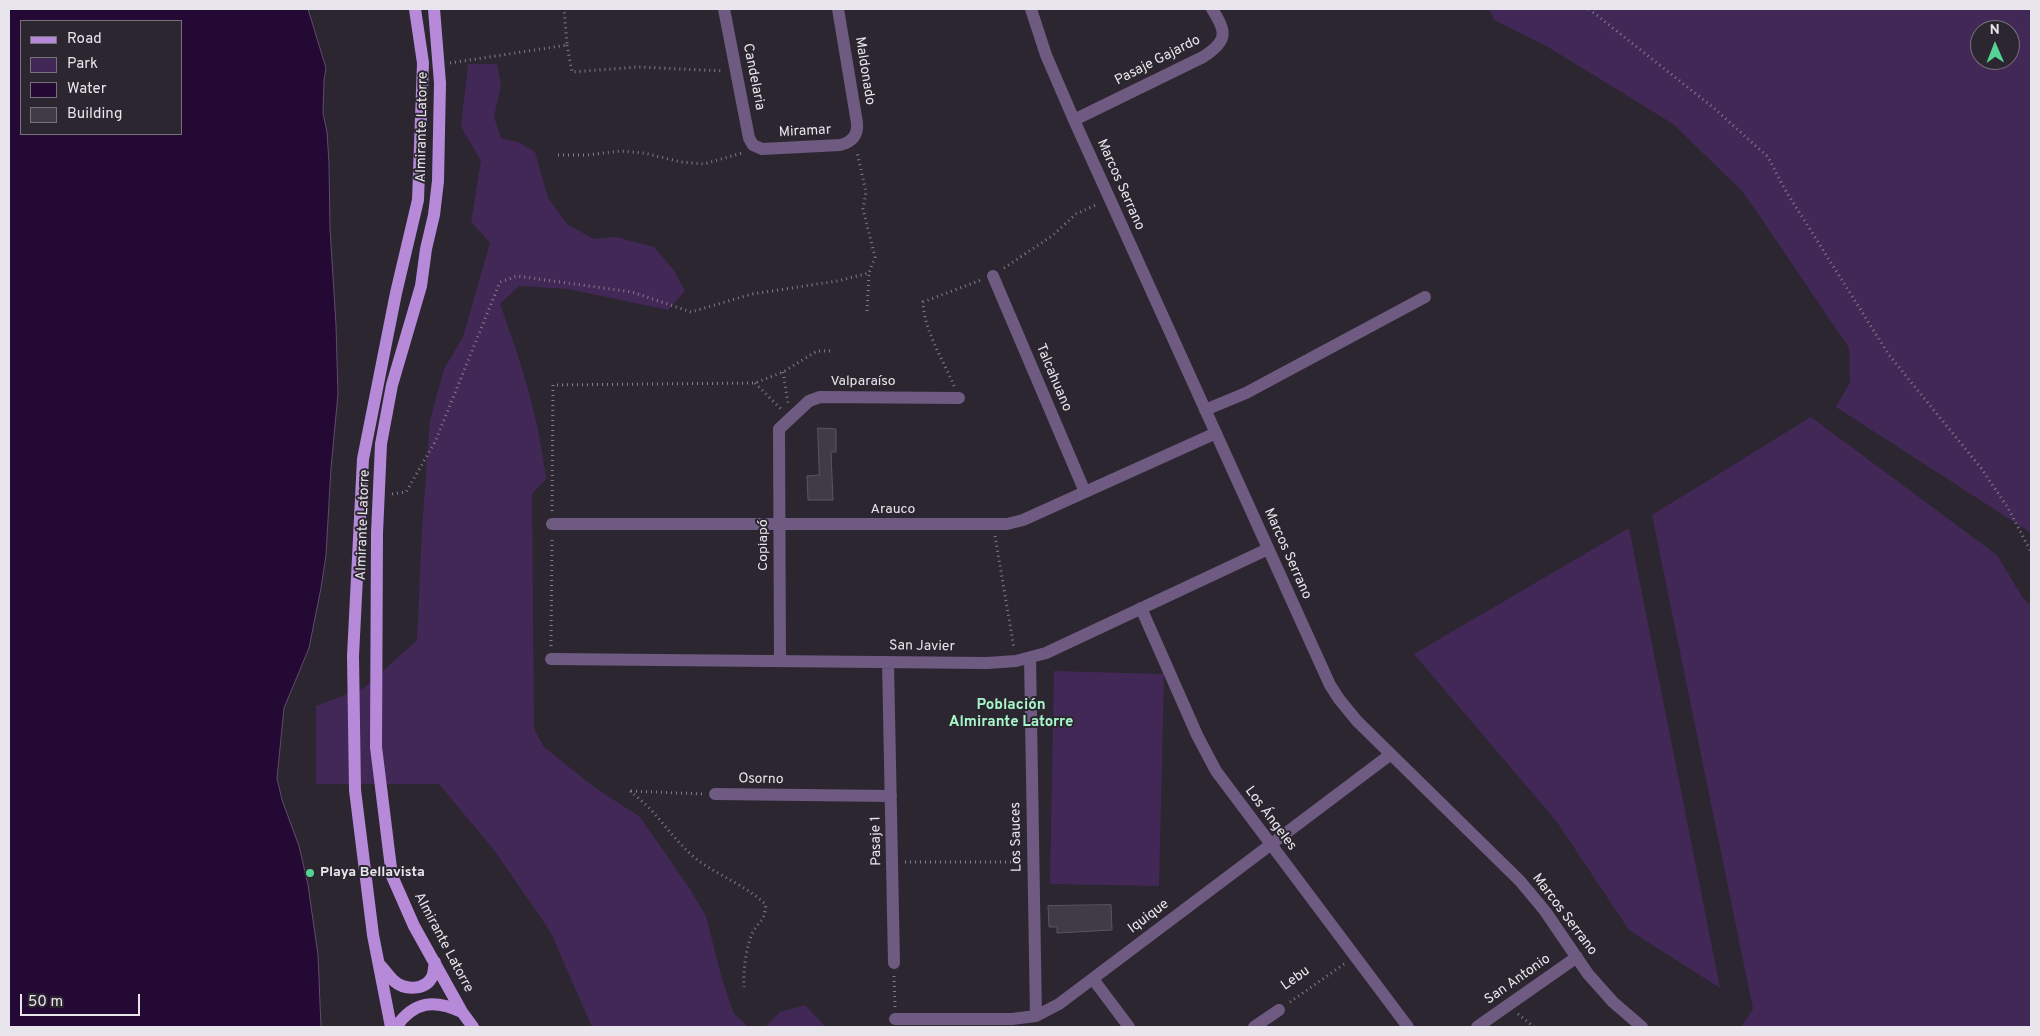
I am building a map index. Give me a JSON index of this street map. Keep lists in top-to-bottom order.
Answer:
{
  "streets": {
    "main road": ["Almirante Latorre"],
    "street": [
      "Pasaje Gajardo",
      "Maldonado",
      "Candelaria",
      "Miramar",
      "Marcos Serrano",
      "Talcahuano",
      "Valparaíso",
      "Arauco",
      "Copiapó",
      "San Javier",
      "Osorno",
      "Los Ángeles",
      "Los Sauces",
      "Pasaje 1",
      "Iquique",
      "Lebu",
      "San Antonio"
    ]
  },
  "crossings": [
    ["Pasaje Gajardo", "Marcos Serrano"],
    ["Maldonado", "Miramar"],
    ["Candelaria", "Miramar"],
    ["Marcos Serrano", "Arauco"],
    ["Marcos Serrano", "San Javier"],
    ["Marcos Serrano", "Iquique"],
    ["Marcos Serrano", "San Antonio"],
    ["Talcahuano", "Arauco"],
    ["Valparaíso", "Copiapó"],
    ["Arauco", "Copiapó"],
    ["Copiapó", "San Javier"],
    ["San Javier", "Los Ángeles"],
    ["San Javier", "Los Sauces"],
    ["San Javier", "Pasaje 1"],
    ["Osorno", "Pasaje 1"],
    ["Los Ángeles", "Iquique"],
    ["Los Ángeles", "Lebu"],
    ["Los Sauces", "Iquique"]
  ],
  "districts": ["Población Almirante Latorre"],
  "places": ["Playa Bellavista"],
  "legend": [
    "Road",
    "Park",
    "Water",
    "Building"
  ],
  "scale_bar": "50 m",
  "north": "top"
}
